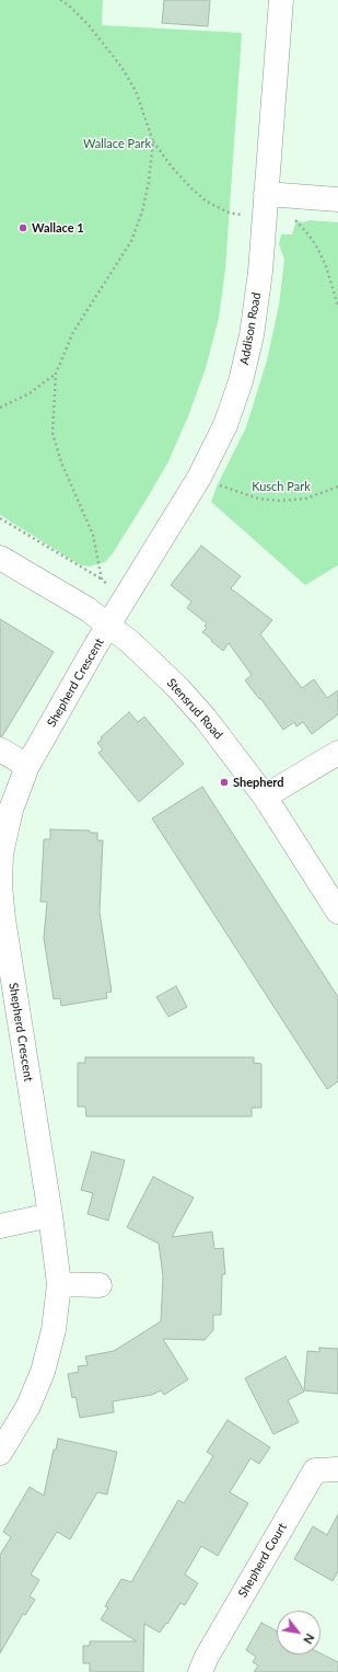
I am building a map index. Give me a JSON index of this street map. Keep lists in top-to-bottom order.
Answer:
{
  "streets": {
    "street": [
      "Addison Road",
      "Shepherd Crescent",
      "Stensrud Road",
      "Shepherd Court"
    ]
  },
  "crossings": [
    ["Addison Road", "Shepherd Crescent"],
    ["Addison Road", "Stensrud Road"],
    ["Shepherd Crescent", "Stensrud Road"]
  ],
  "parks": ["Wallace Park", "Kusch Park"],
  "places": ["Wallace 1", "Shepherd"],
  "north": "bottom right"
}
